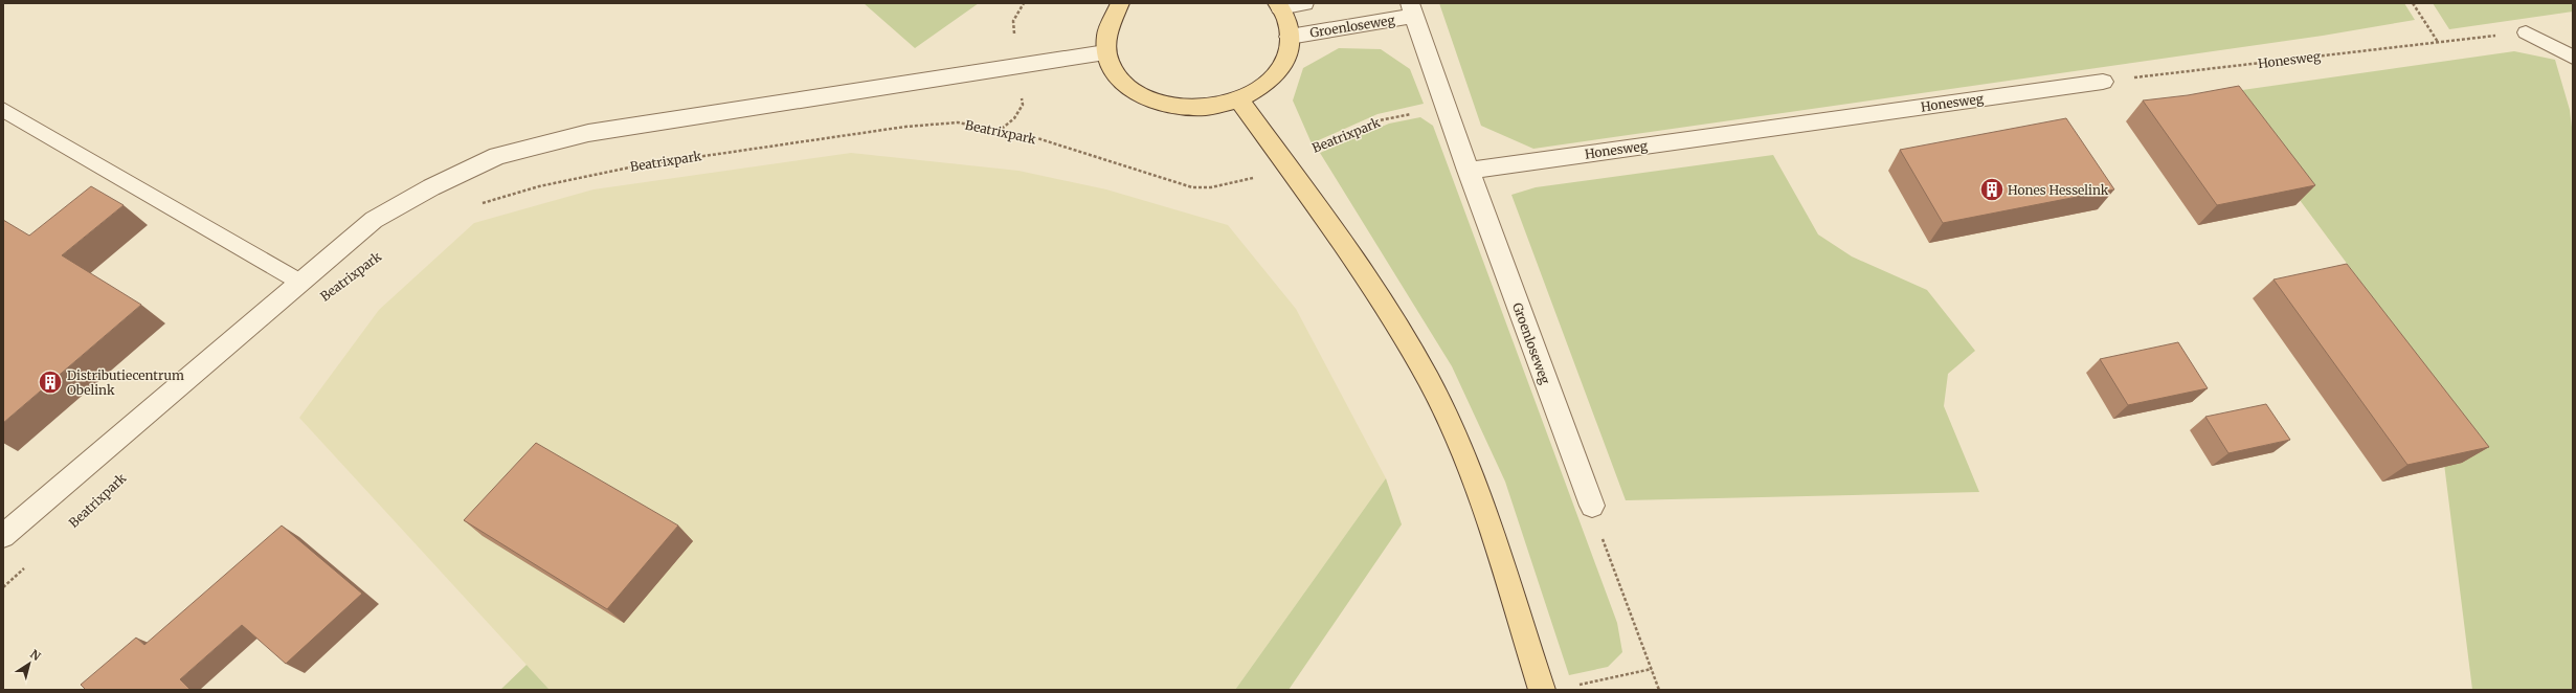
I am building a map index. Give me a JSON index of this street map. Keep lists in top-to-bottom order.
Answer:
{
  "streets": {
    "street": ["Groenloseweg", "Honesweg"],
    "path": ["Beatrixpark"]
  },
  "crossings": [
    ["Groenloseweg", "Honesweg"],
    ["Groenloseweg", "Beatrixpark"]
  ],
  "places": {
    "building": ["Hones Hesselink", "Distributiecentrum Obelink"]
  },
  "north": "top right"
}
